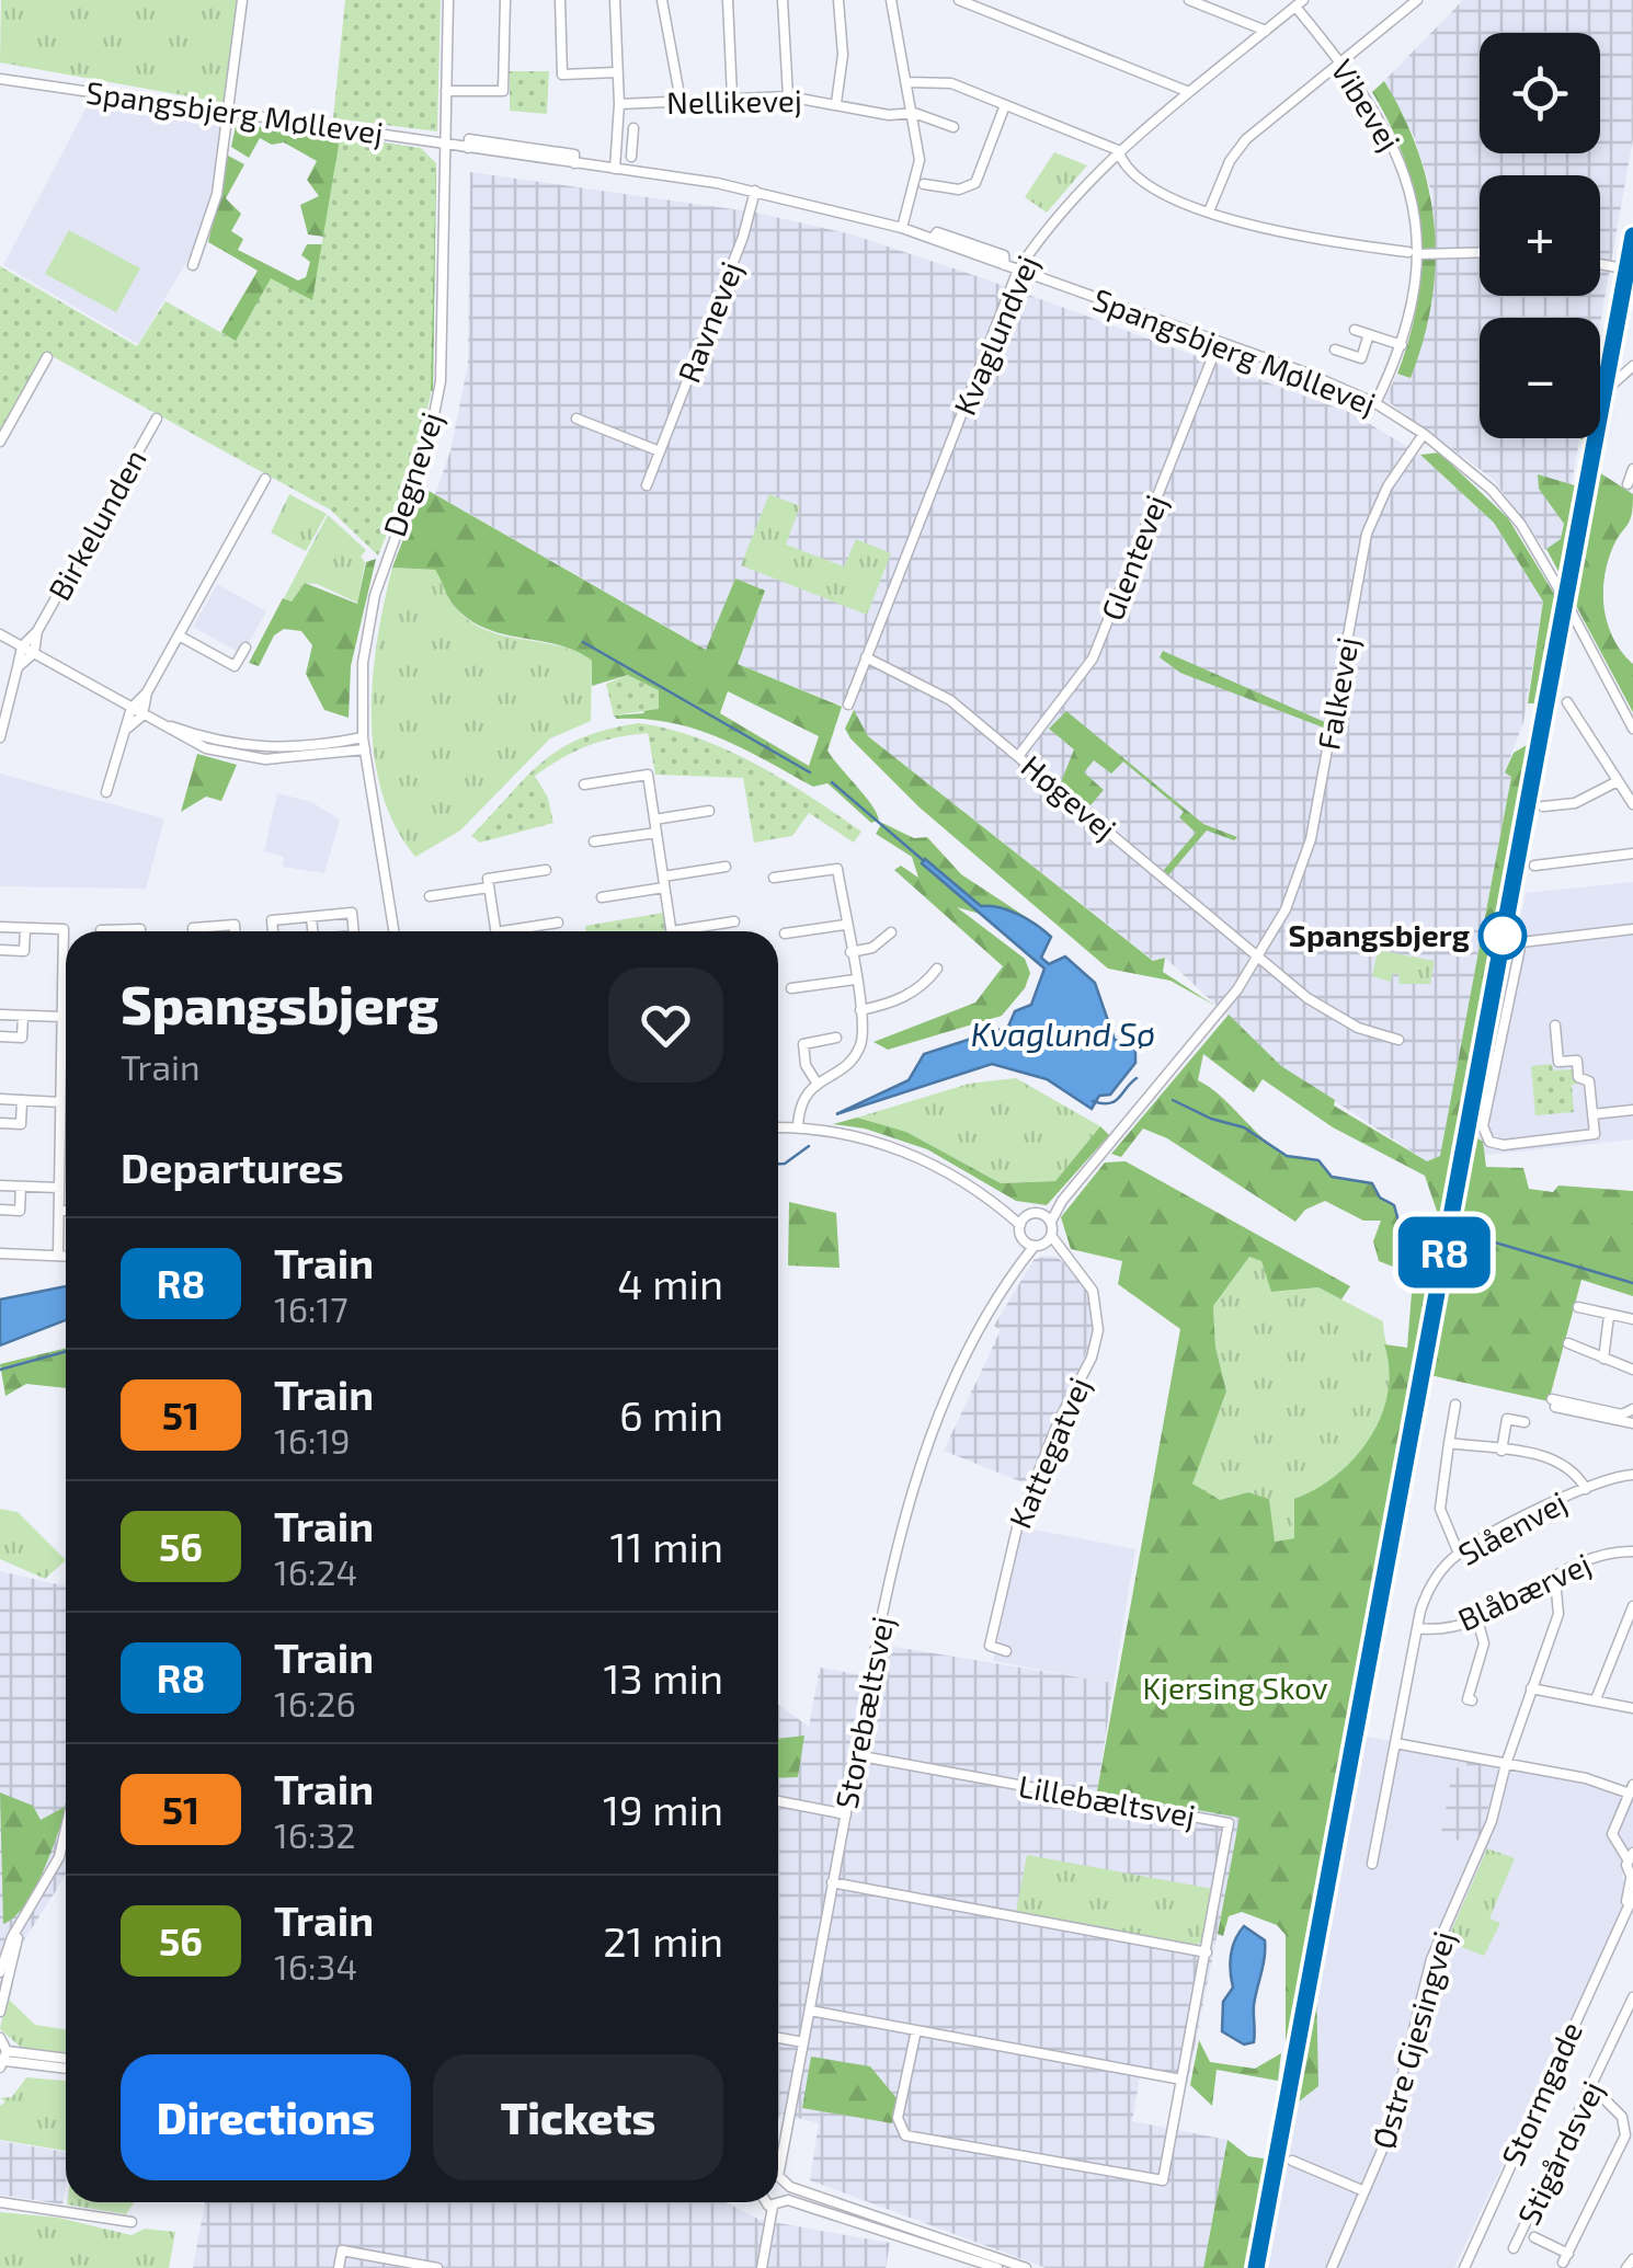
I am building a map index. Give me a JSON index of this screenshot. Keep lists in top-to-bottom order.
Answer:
{
  "streets": {
    "street": [
      "Nellikevej",
      "Vibevej",
      "Spangsbjerg Møllevej",
      "Ravnevej",
      "Kvaglundvej",
      "Degnevej",
      "Birkelunden",
      "Glentevej",
      "Falkevej",
      "Høgevej",
      "Kattegatvej",
      "Slåenvej",
      "Blåbærvej",
      "Storebæltsvej",
      "Lillebæltsvej",
      "Østre Gjesingvej",
      "Stormgade",
      "Stigårdsvej"
    ]
  },
  "crossings": [
    ["Vibevej", "Spangsbjerg Møllevej"],
    ["Vibevej", "Kvaglundvej"],
    ["Spangsbjerg Møllevej", "Ravnevej"],
    ["Spangsbjerg Møllevej", "Kvaglundvej"],
    ["Spangsbjerg Møllevej", "Degnevej"],
    ["Spangsbjerg Møllevej", "Glentevej"],
    ["Spangsbjerg Møllevej", "Falkevej"],
    ["Kvaglundvej", "Høgevej"],
    ["Glentevej", "Høgevej"],
    ["Falkevej", "Høgevej"],
    ["Kattegatvej", "Storebæltsvej"],
    ["Slåenvej", "Blåbærvej"],
    ["Blåbærvej", "Østre Gjesingvej"],
    ["Storebæltsvej", "Lillebæltsvej"]
  ],
  "water": ["Kvaglund Sø"],
  "parks": ["Kjersing Skov"],
  "places": ["Spangsbjerg"],
  "page": {
    "on_map": "R8",
    "map_buttons": ["+", "−"],
    "heading": [
      ["Spangsbjerg", "Train"],
      "Departures"
    ],
    "list": [
      {
        "mark": "R8",
        "name": "Train",
        "note": "16:17",
        "value": "4 min"
      },
      {
        "mark": "51",
        "name": "Train",
        "note": "16:19",
        "value": "6 min"
      },
      {
        "mark": "56",
        "name": "Train",
        "note": "16:24",
        "value": "11 min"
      },
      {
        "mark": "R8",
        "name": "Train",
        "note": "16:26",
        "value": "13 min"
      },
      {
        "mark": "51",
        "name": "Train",
        "note": "16:32",
        "value": "19 min"
      },
      {
        "mark": "56",
        "name": "Train",
        "note": "16:34",
        "value": "21 min"
      }
    ],
    "buttons": ["Directions", "Tickets"]
  }
}
